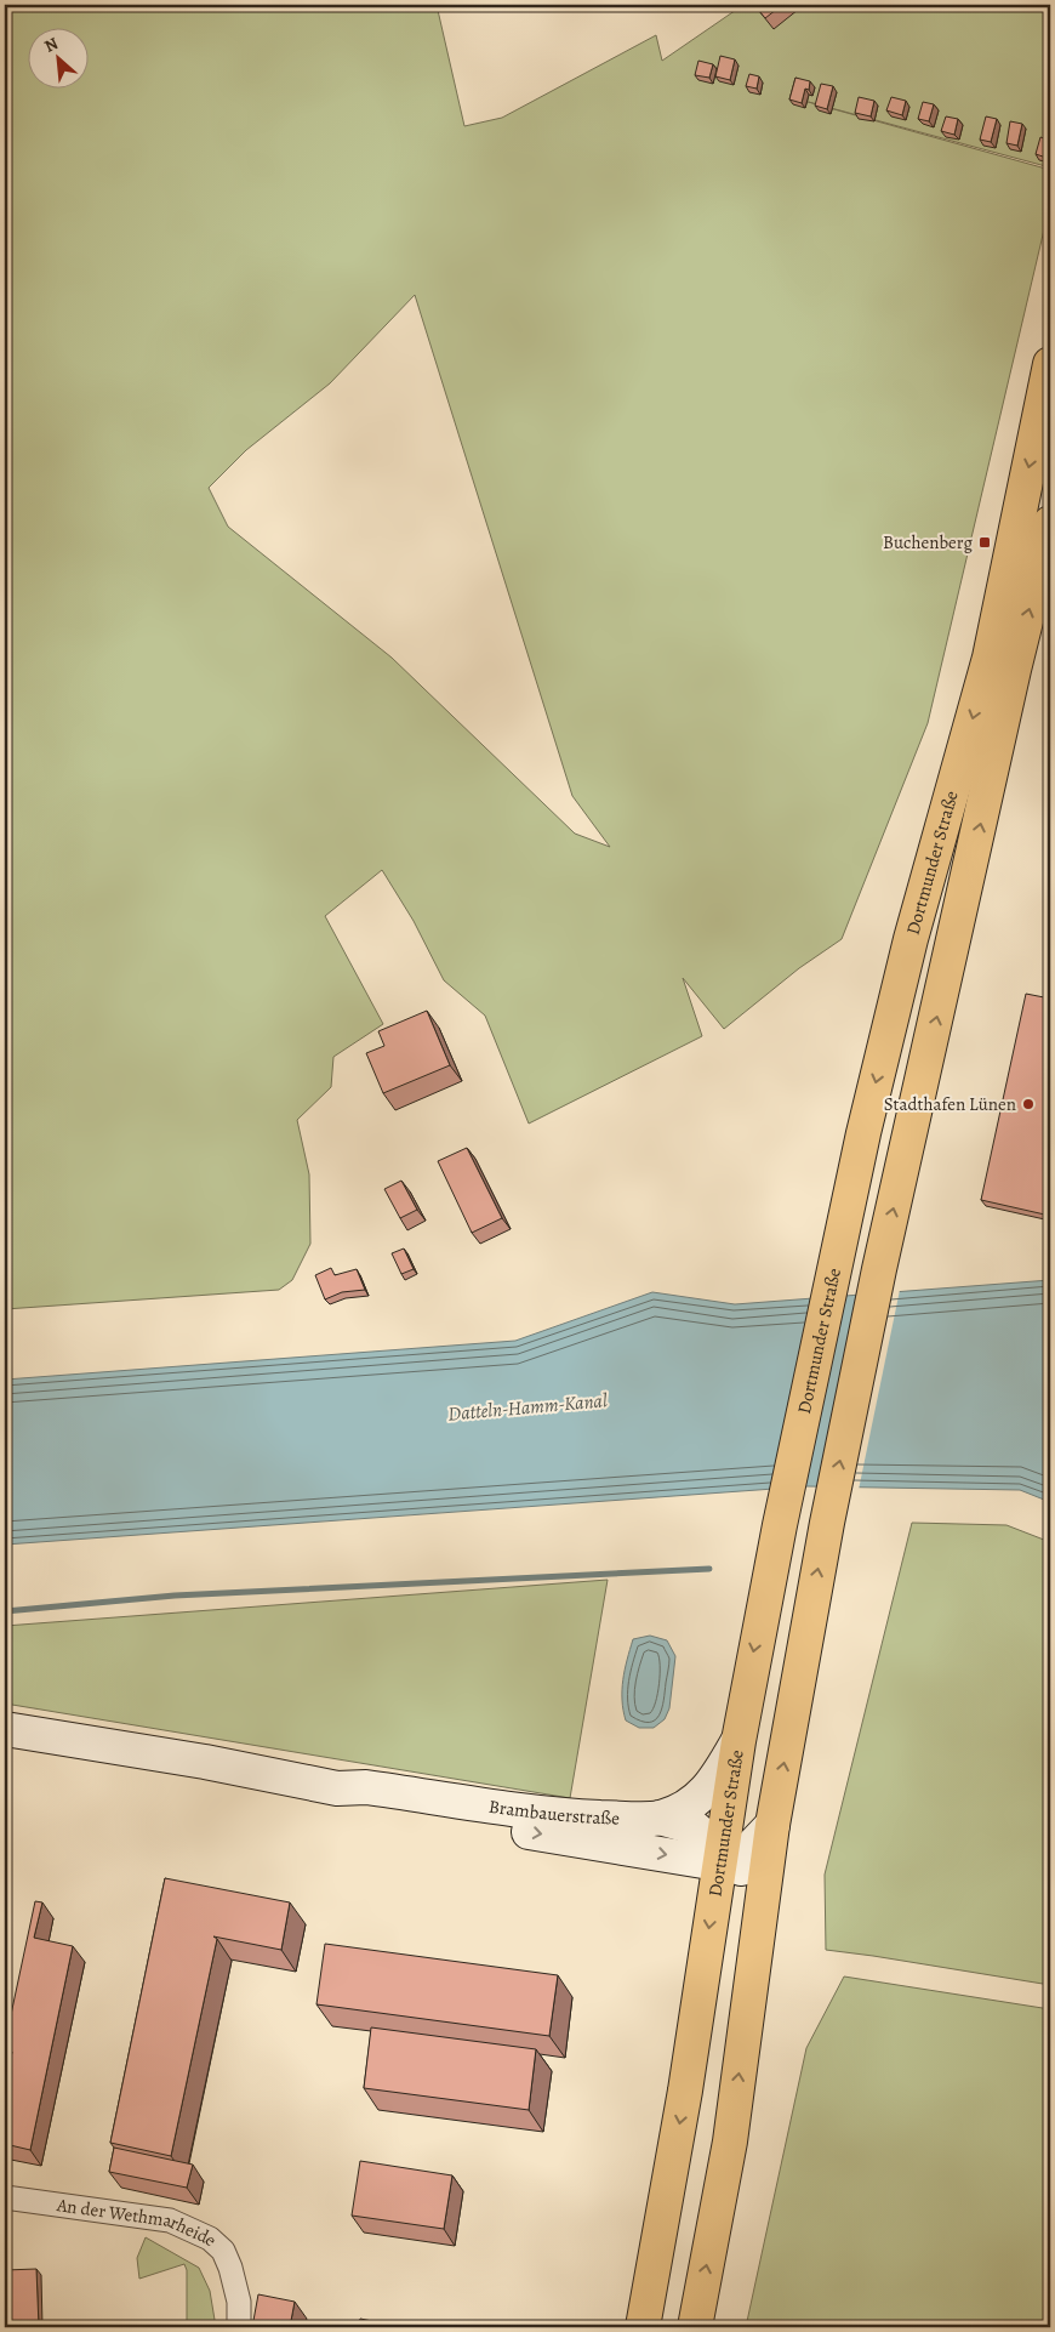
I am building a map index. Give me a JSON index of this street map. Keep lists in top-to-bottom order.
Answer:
{
  "streets": {
    "main road": ["Dortmunder Straße", "Brambauerstraße"],
    "street": ["An der Wethmarheide"]
  },
  "crossings": [
    ["Dortmunder Straße", "Brambauerstraße"]
  ],
  "water": ["Datteln-Hamm-Kanal"],
  "places": {
    "transit": ["Buchenberg"],
    "other": ["Stadthafen Lünen"]
  },
  "north": "top left"
}
